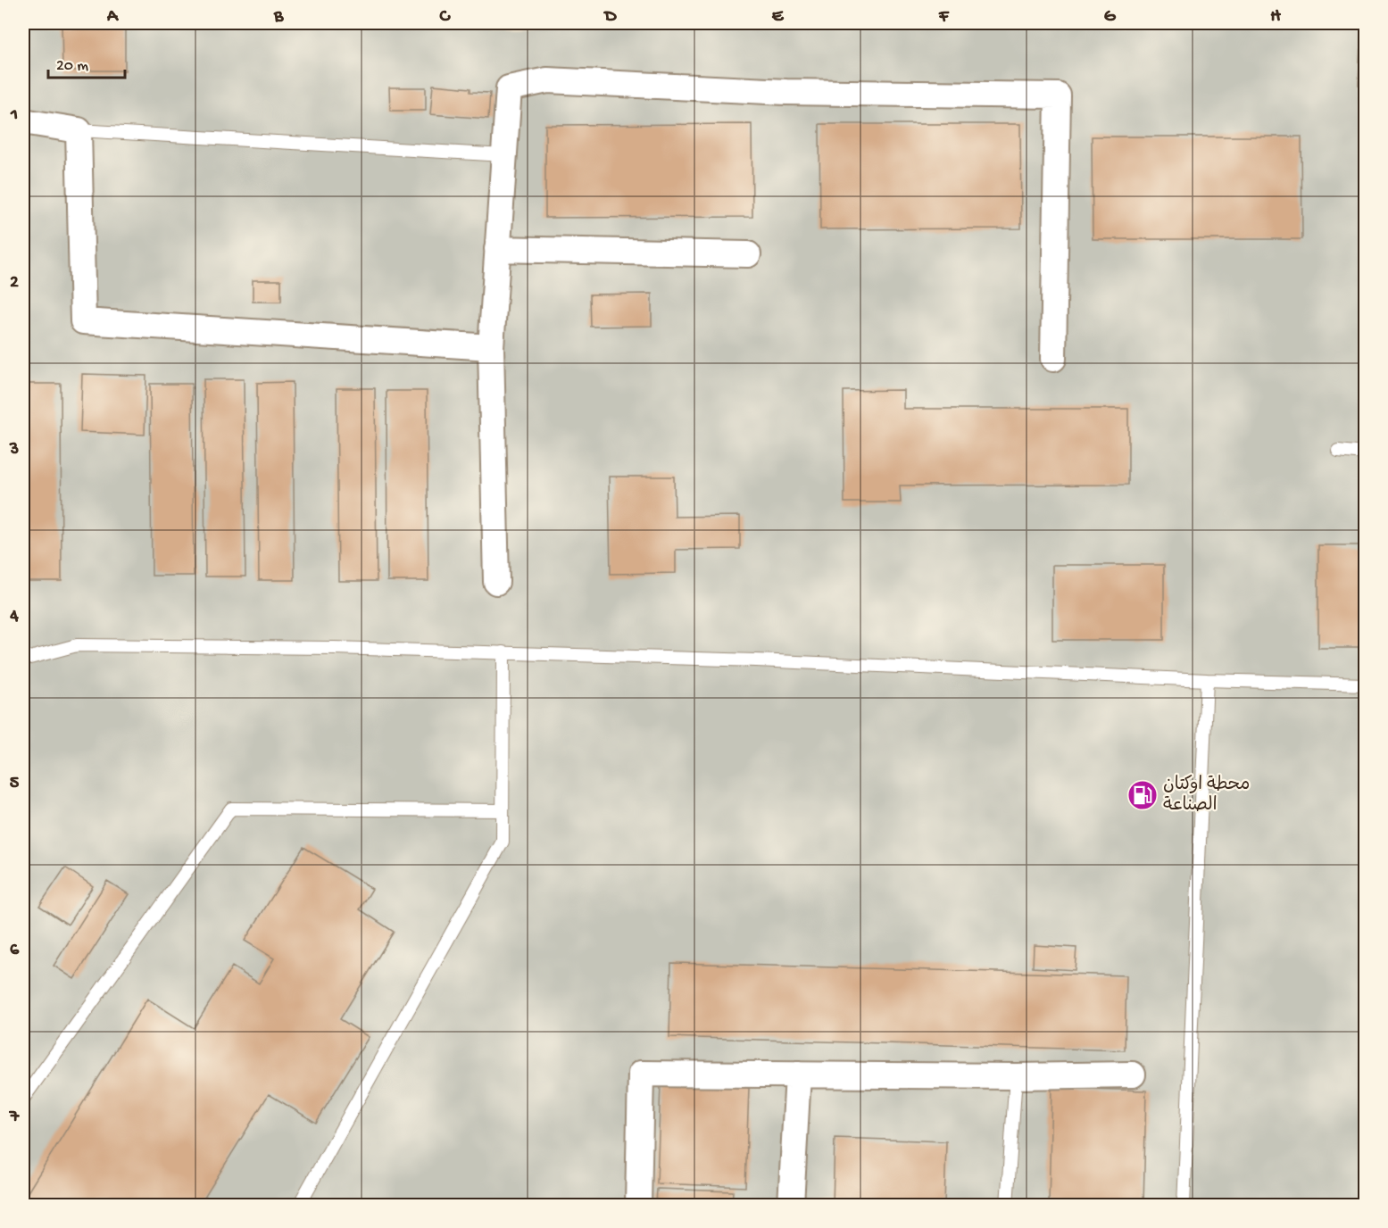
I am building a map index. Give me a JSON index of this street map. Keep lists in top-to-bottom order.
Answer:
{
  "places": {
    "fuel station": ["محطة اوكتان الصناعة"]
  },
  "scale_bar": "20 m",
  "grid": {
    "columns": [
      "A",
      "B",
      "C",
      "D",
      "E",
      "F",
      "G",
      "H"
    ],
    "rows": [
      "1",
      "2",
      "3",
      "4",
      "5",
      "6",
      "7"
    ]
  }
}
